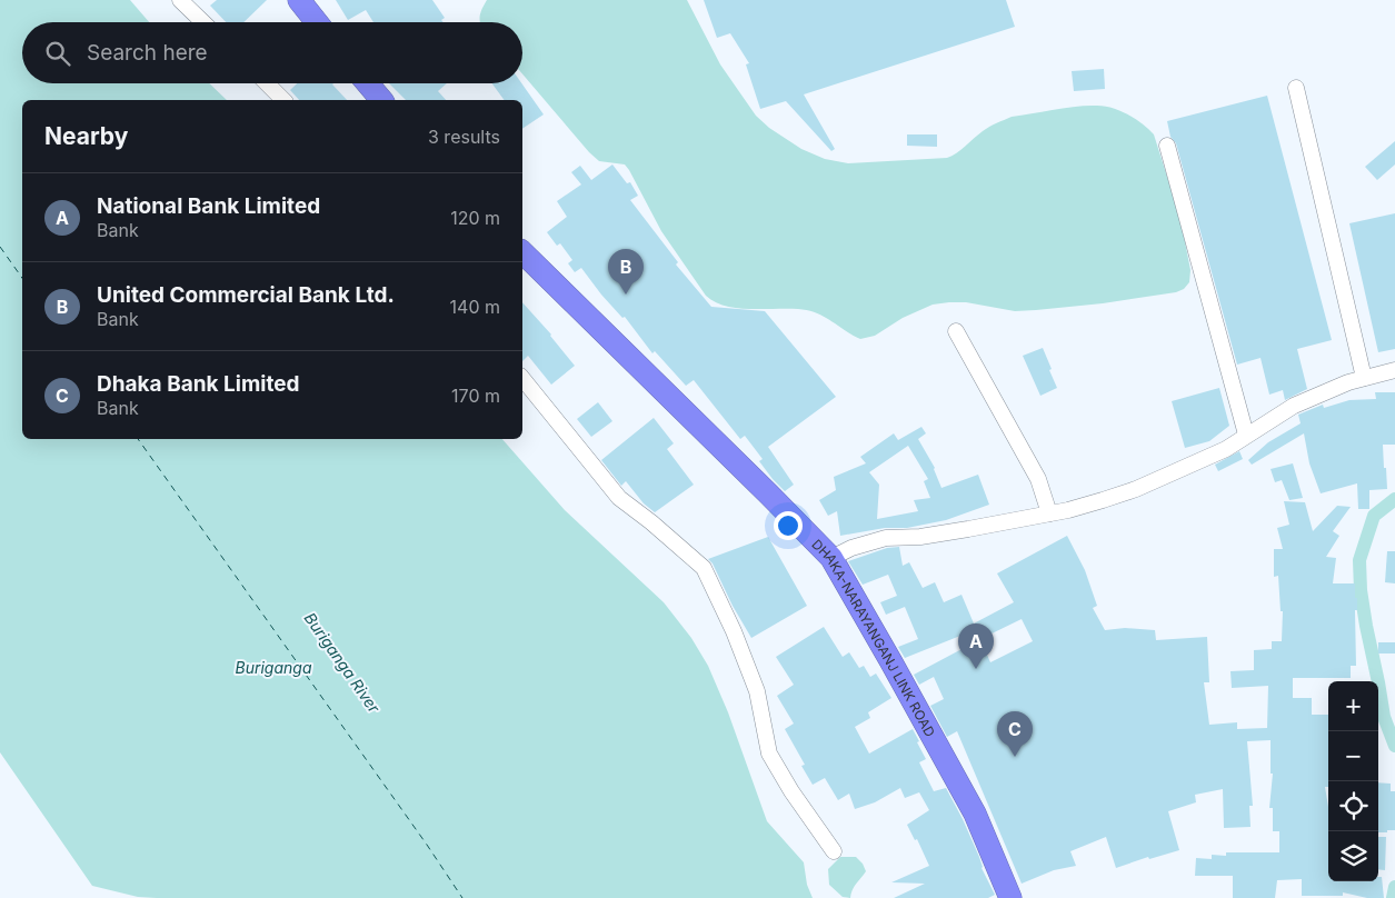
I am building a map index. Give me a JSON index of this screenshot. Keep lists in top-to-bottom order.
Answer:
{
  "streets": {
    "highway": ["DHAKA-NARAYANGANJ LINK ROAD"]
  },
  "water": ["Buriganga River", "Buriganga"],
  "page": {
    "search": "Search here",
    "heading": ["Nearby", "3 results"],
    "list": [
      {
        "mark": "A",
        "name": "National Bank Limited",
        "note": "Bank",
        "value": "120 m"
      },
      {
        "mark": "B",
        "name": "United Commercial Bank Ltd.",
        "note": "Bank",
        "value": "140 m"
      },
      {
        "mark": "C",
        "name": "Dhaka Bank Limited",
        "note": "Bank",
        "value": "170 m"
      }
    ],
    "pins": ["B", "A", "C"],
    "map_buttons": ["+", "−"]
  }
}
